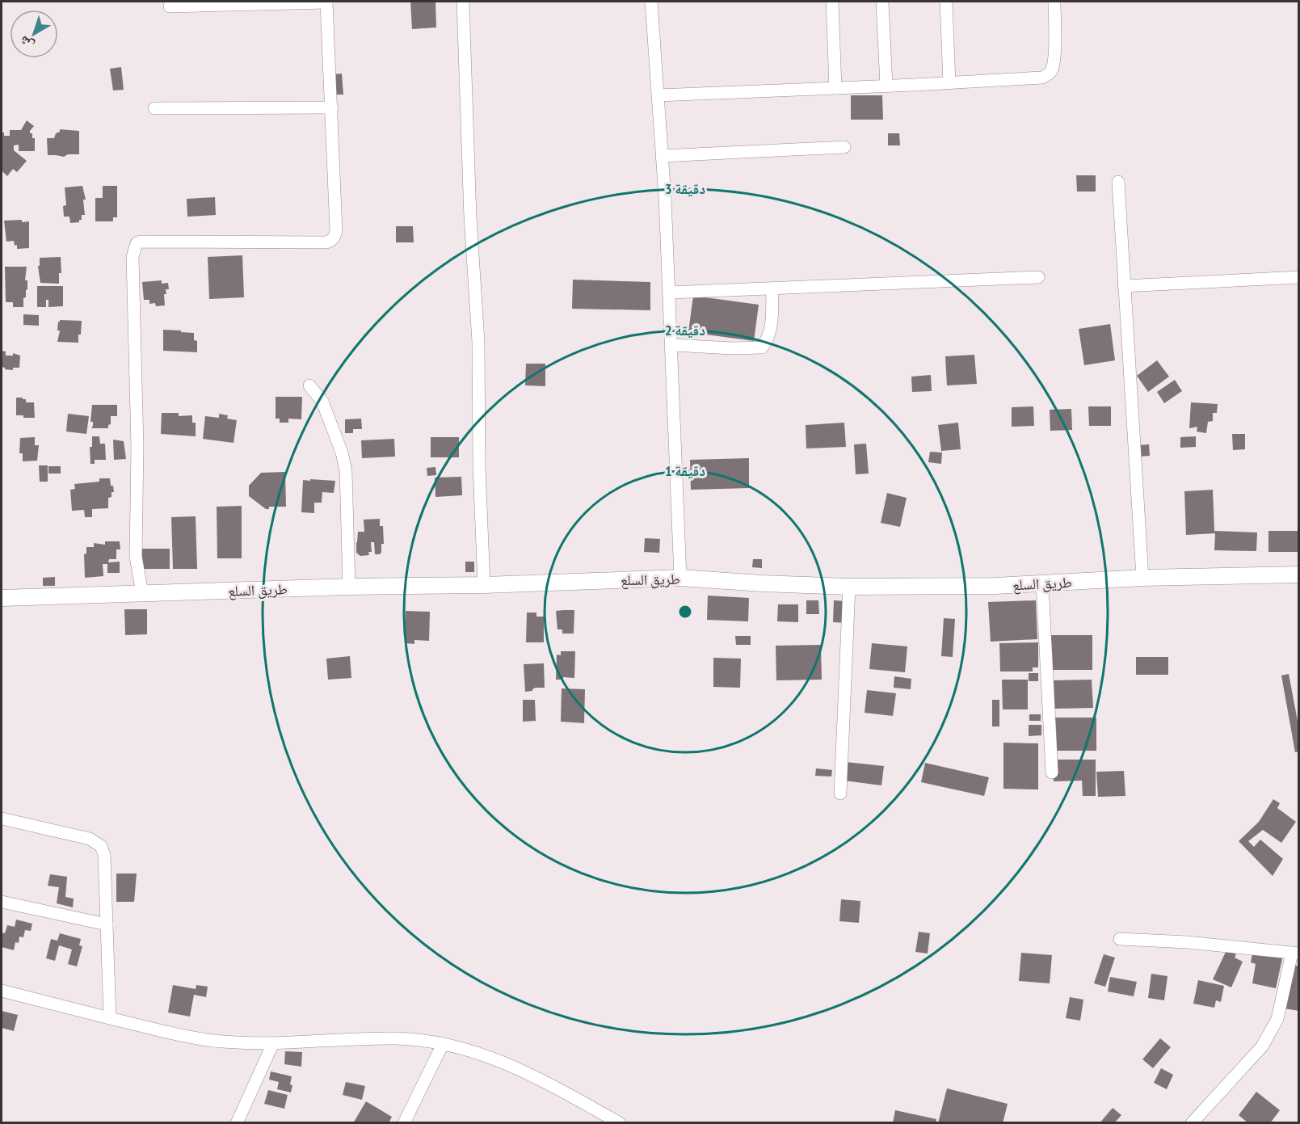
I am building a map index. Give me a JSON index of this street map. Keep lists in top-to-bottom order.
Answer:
{
  "streets": {
    "street": ["طريق السلع"]
  },
  "north": "bottom left",
  "rings": ["3 دقيقة", "2 دقيقة", "1 دقيقة"]
}
